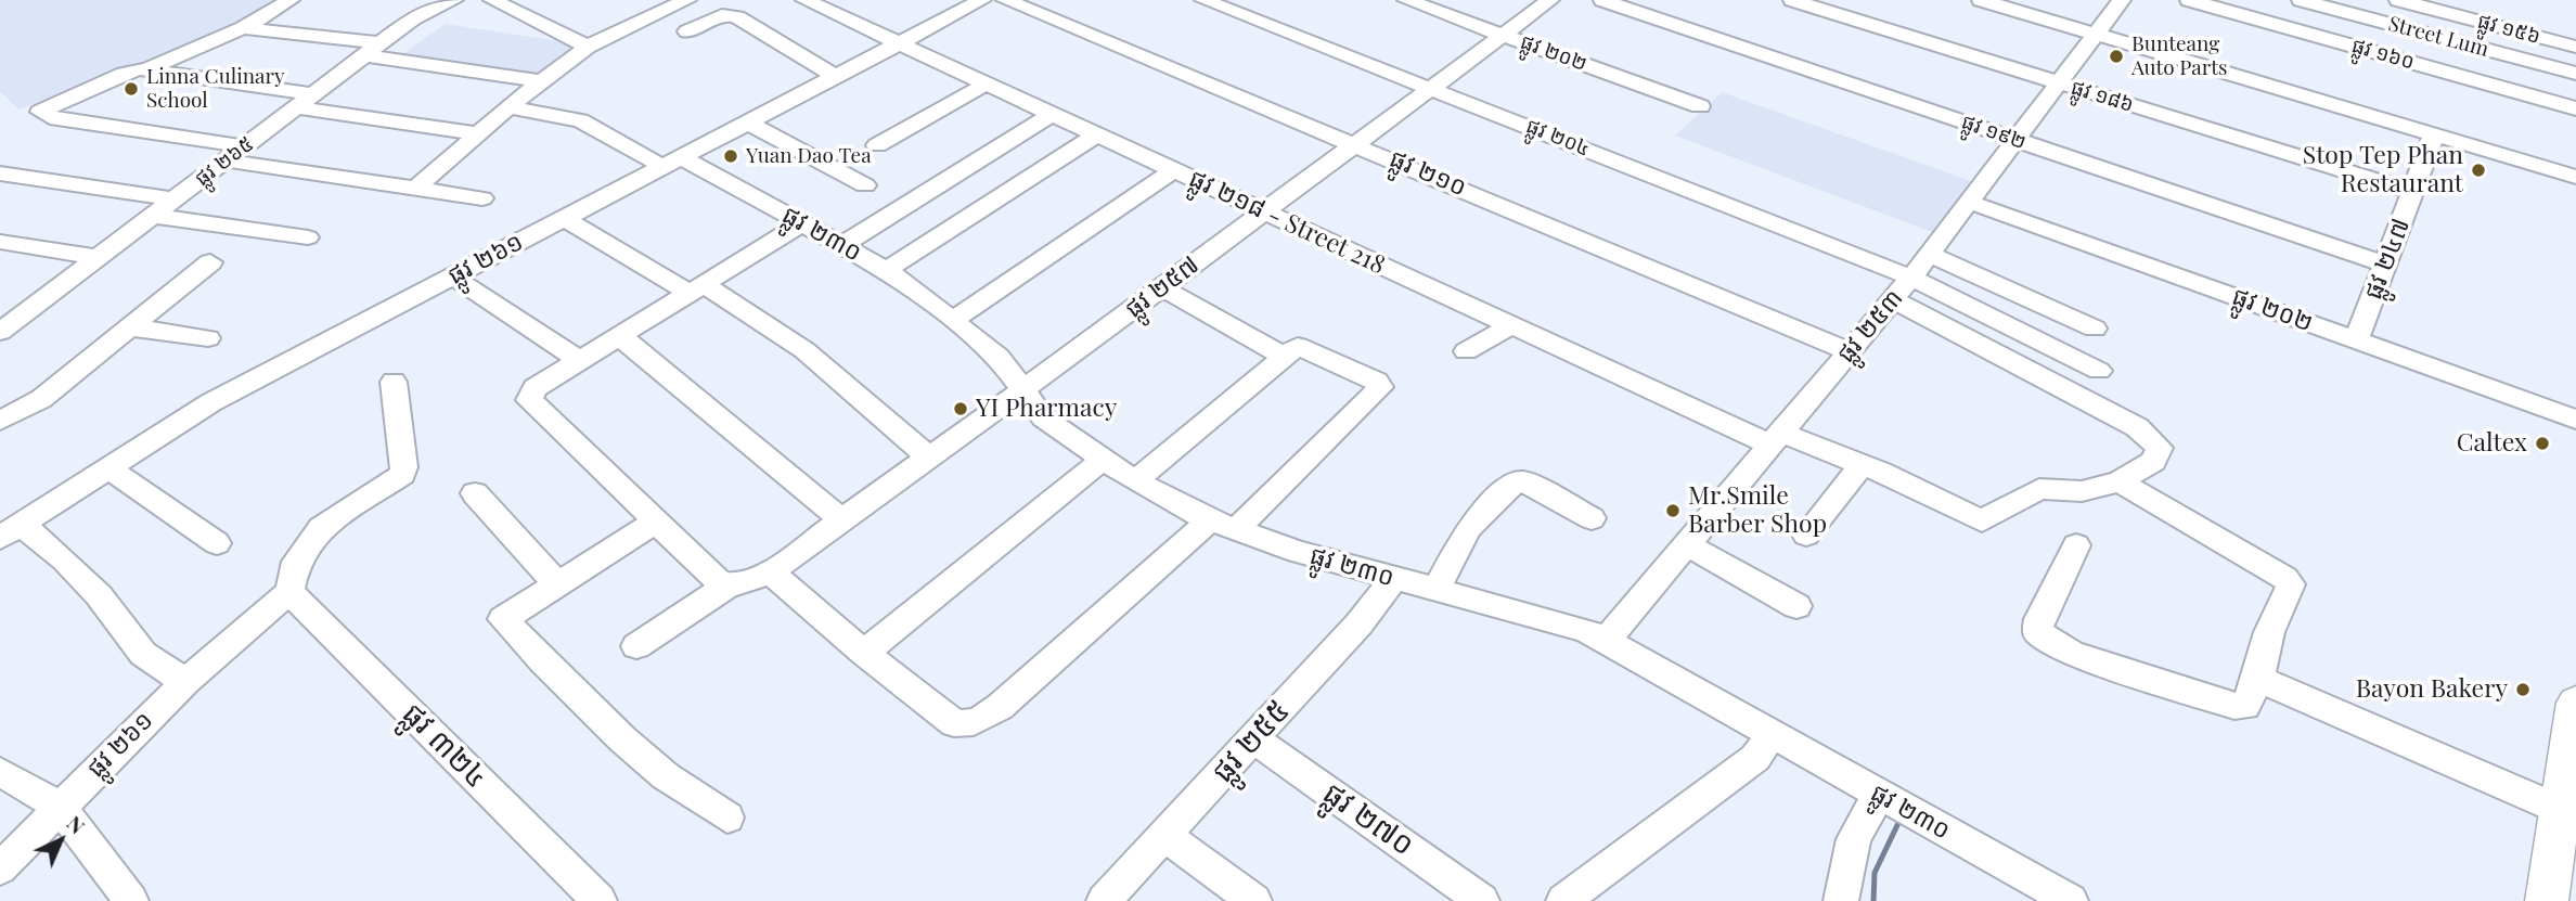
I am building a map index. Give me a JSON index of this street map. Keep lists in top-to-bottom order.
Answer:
{
  "streets": {
    "street": [
      "ផ្លូវ ១៥៦",
      "Street Lum",
      "ផ្លូវ ២០២",
      "ផ្លូវ ១៦០",
      "ផ្លូវ ១៨៦",
      "ផ្លូវ ១៩២",
      "ផ្លូវ ២០៤",
      "ផ្លូវ ២៦៥",
      "ផ្លូវ ២១០",
      "ផ្លូវ ២១៨ - Street 218",
      "ផ្លូវ ២៣០",
      "ផ្លូវ ២៦១",
      "ផ្លូវ ២៤៧",
      "ផ្លូវ ២៥៧",
      "ផ្លូវ ២៥៣",
      "ផ្លូវ ២៥៥",
      "ផ្លូវ ៣២៤",
      "ផ្លូវ ២៧០"
    ]
  },
  "crossings": [
    ["ផ្លូវ ២០២", "ផ្លូវ ២៤៧"],
    ["ផ្លូវ ២០២", "ផ្លូវ ២៥៧"],
    ["ផ្លូវ ២០២", "ផ្លូវ ២៥៣"],
    ["ផ្លូវ ១៨៦", "ផ្លូវ ២៤៧"],
    ["ផ្លូវ ១៨៦", "ផ្លូវ ២៥៣"],
    ["ផ្លូវ ១៩២", "ផ្លូវ ២៤៧"],
    ["ផ្លូវ ១៩២", "ផ្លូវ ២៥៣"],
    ["ផ្លូវ ២០៤", "ផ្លូវ ២៥៧"],
    ["ផ្លូវ ២០៤", "ផ្លូវ ២៥៣"],
    ["ផ្លូវ ២១០", "ផ្លូវ ២៥៧"],
    ["ផ្លូវ ២១០", "ផ្លូវ ២៥៣"],
    ["ផ្លូវ ២១៨ - Street 218", "ផ្លូវ ២៦១"],
    ["ផ្លូវ ២១៨ - Street 218", "ផ្លូវ ២៥៧"],
    ["ផ្លូវ ២១៨ - Street 218", "ផ្លូវ ២៥៣"],
    ["ផ្លូវ ២៣០", "ផ្លូវ ២៦១"],
    ["ផ្លូវ ២៣០", "ផ្លូវ ២៥៧"],
    ["ផ្លូវ ២៣០", "ផ្លូវ ២៥៣"],
    ["ផ្លូវ ២៣០", "ផ្លូវ ២៥៥"],
    ["ផ្លូវ ២៦១", "ផ្លូវ ៣២៤"],
    ["ផ្លូវ ២៥៥", "ផ្លូវ ២៧០"]
  ],
  "places": [
    "Bunteang Auto Parts",
    "Linna Culinary School",
    "Yuan Dao Tea",
    "Stop Tep Phan Restaurant",
    "YI Pharmacy",
    "Caltex",
    "Mr.Smile Barber Shop",
    "Bayon Bakery"
  ],
  "north": "top right"
}
